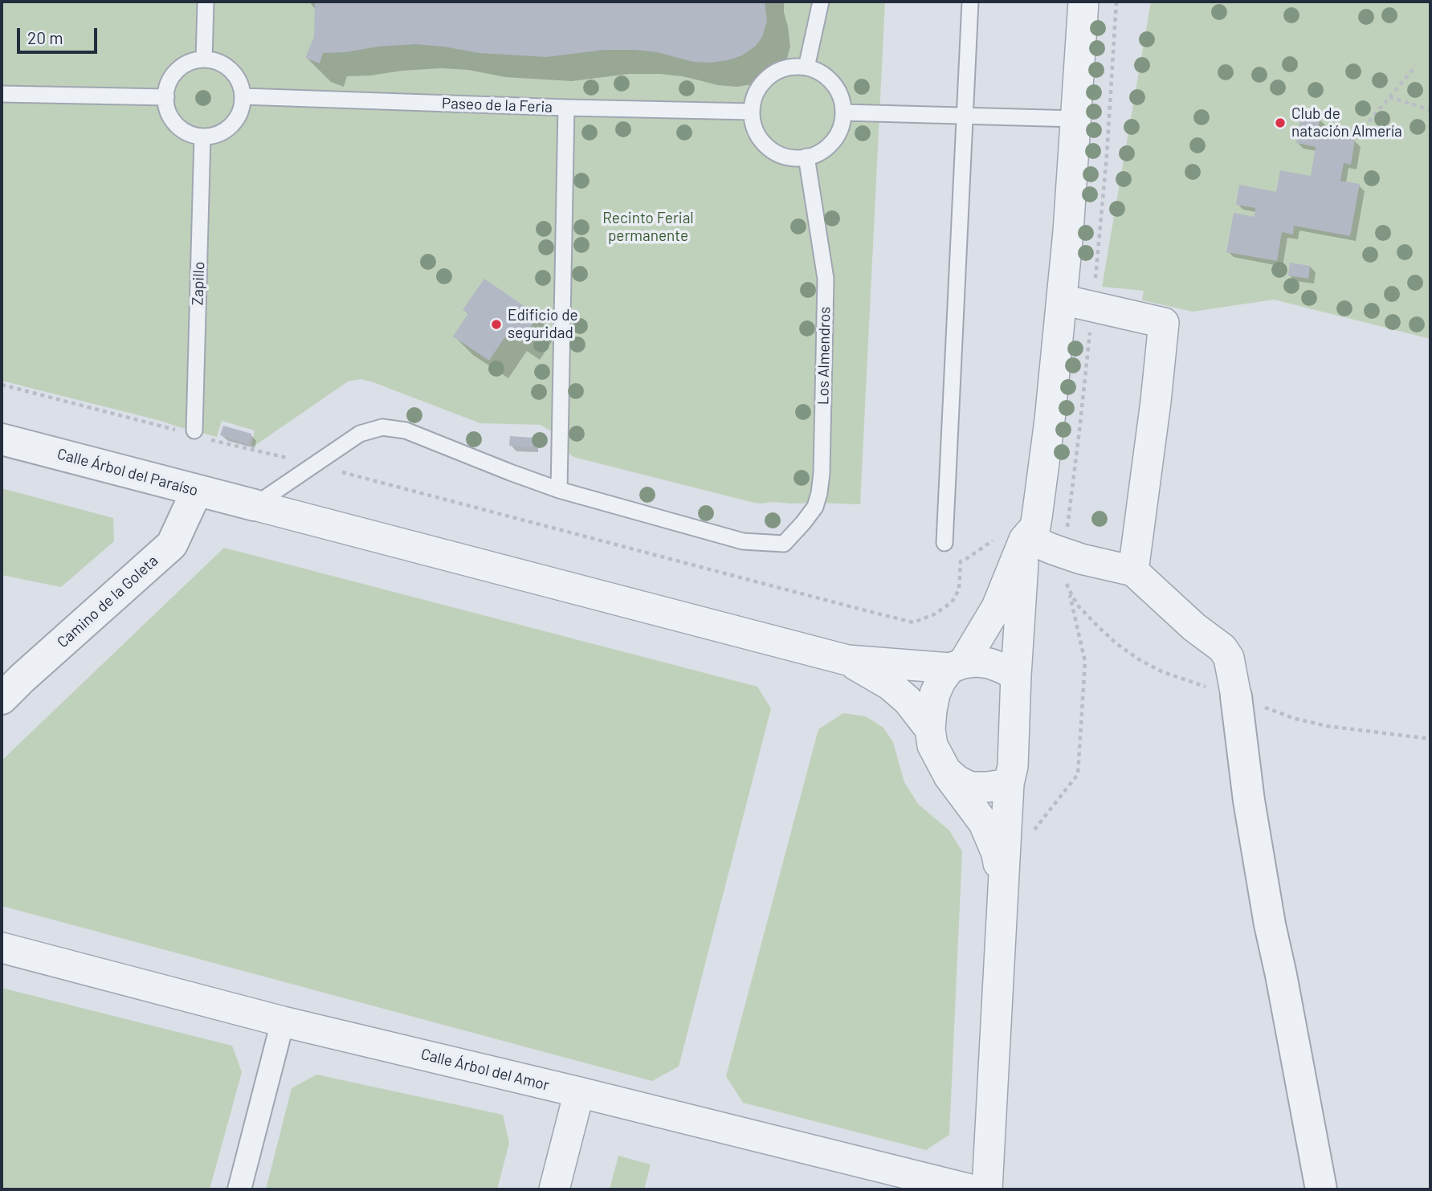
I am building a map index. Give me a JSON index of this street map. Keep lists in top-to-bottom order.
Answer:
{
  "streets": {
    "street": ["Calle Árbol del Paraíso", "Camino de la Goleta", "Calle Árbol del Amor"],
    "lane": ["Paseo de la Feria", "Zapillo", "Los Almendros"]
  },
  "crossings": [
    ["Paseo de la Feria", "Zapillo"],
    ["Paseo de la Feria", "Los Almendros"],
    ["Calle Árbol del Paraíso", "Camino de la Goleta"]
  ],
  "parks": ["Recinto Ferial permanente"],
  "places": ["Club de natación Almería", "Edificio de seguridad"],
  "scale_bar": "20 m"
}
